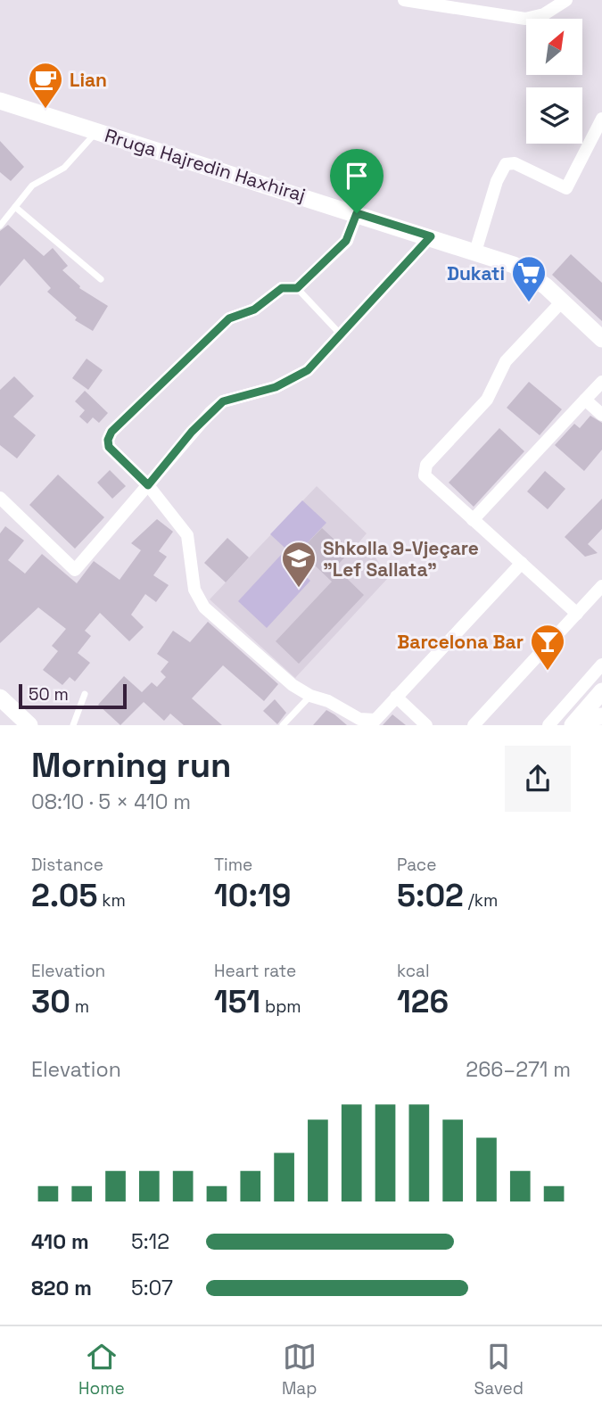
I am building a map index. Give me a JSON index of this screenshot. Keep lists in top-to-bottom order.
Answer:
{
  "streets": {
    "street": ["Rruga Hajredin Haxhiraj"]
  },
  "places": {
    "cafe": ["Lian"],
    "supermarket": ["Dukati"],
    "school or university": ["Shkolla 9-Vjeçare \"Lef Sallata\""],
    "bar": ["Barcelona Bar"]
  },
  "scale_bar": "50 m",
  "north": "top right",
  "page": {
    "scale": "50 m",
    "heading": ["Morning run", "08:10 · 5 × 410 m"],
    "stats": [
      ["Distance", "2.05 km"],
      ["Time", "10:19"],
      ["Pace", "5:02 /km"],
      ["Elevation", "30 m"],
      ["Heart rate", "151 bpm"],
      ["kcal", "126"]
    ],
    "chart": ["Elevation", "266–271 m"],
    "list": [
      {
        "name": "410 m",
        "note": "5:12"
      },
      {
        "name": "820 m",
        "note": "5:07"
      }
    ],
    "tabs": ["Home", "Map", "Saved"]
  }
}
